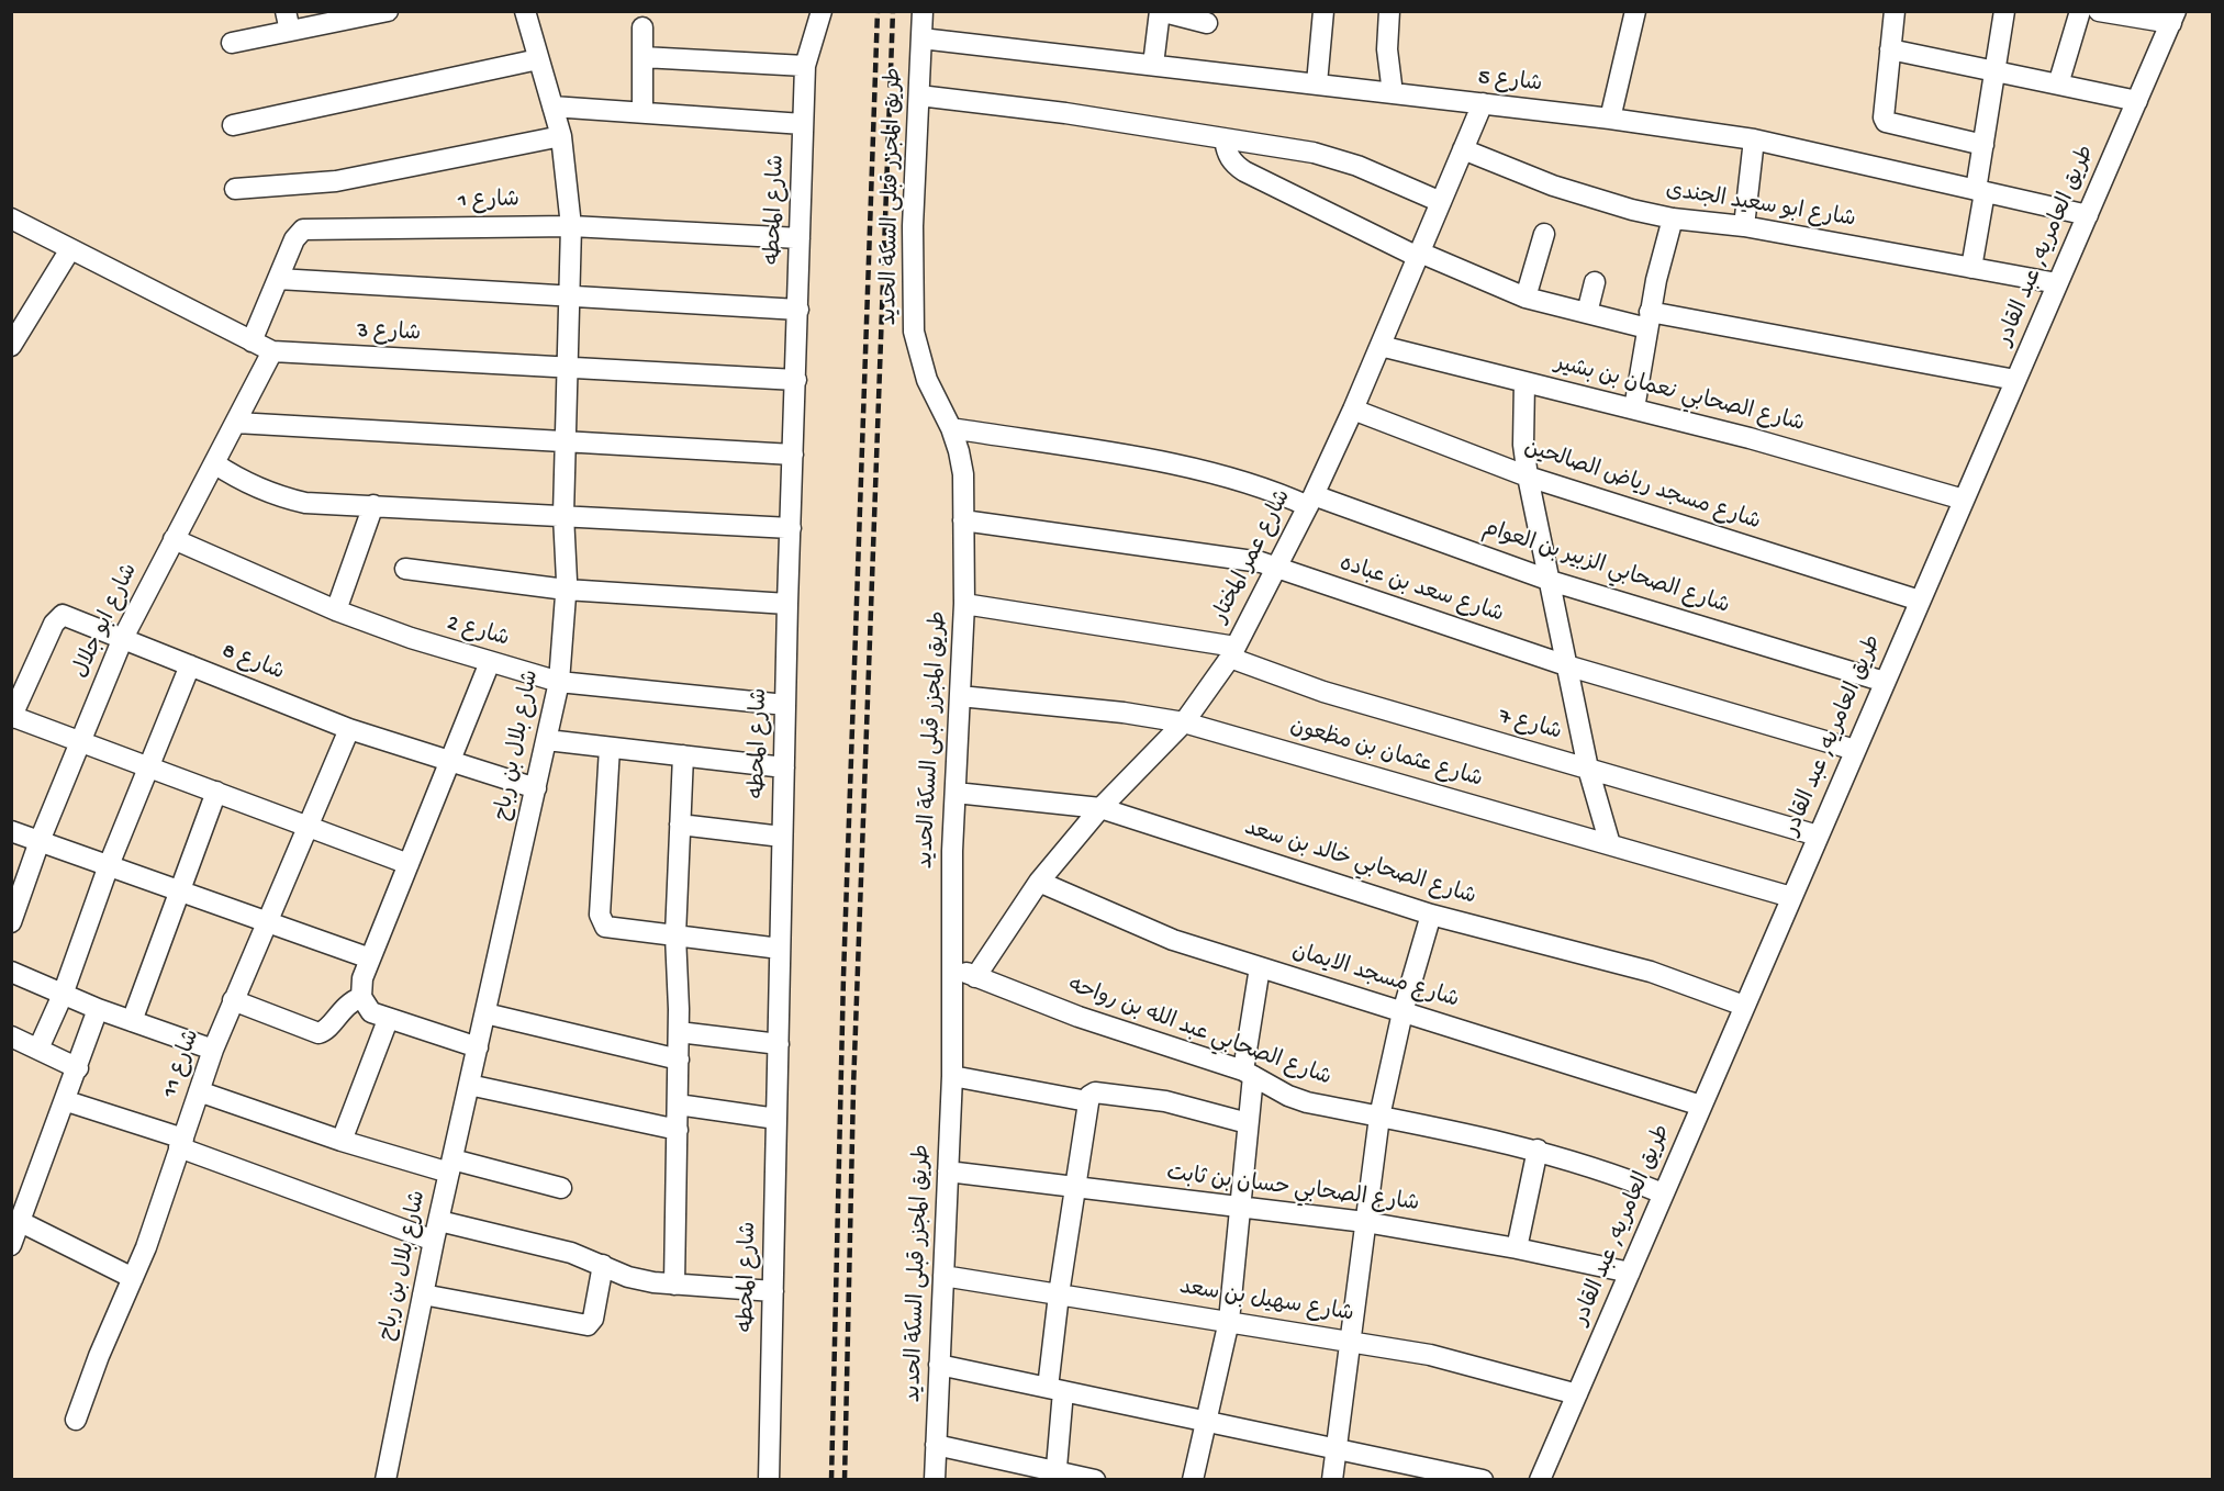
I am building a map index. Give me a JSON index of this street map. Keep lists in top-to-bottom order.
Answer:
{
  "streets": {
    "street": [
      "شارع 5",
      "طريق المجزر قبلى السكة الحديد",
      "شارع 1",
      "شارع ابو سعيد الجندى",
      "شارع المحطه",
      "طريق العامريه, عبد القادر",
      "شارع 3",
      "شارع الصحابي نعمان بن بشير",
      "شارع مسجد رياض الصالحين",
      "شارع عمر المختار",
      "شارع الصحابي الزبير بن العوام",
      "شارع سعد بن عباده",
      "شارع ابو جلال",
      "شارع 2",
      "شارع 8",
      "شارع 7",
      "شارع بلال بن رباح",
      "شارع عثمان بن مظعون",
      "شارع الصحابي خالد بن سعد",
      "شارع مسجد الايمان",
      "شارع الصحابي عبد الله بن رواحه",
      "شارع 11",
      "شارع الصحابي حسان بن ثابت",
      "شارع سهيل بن سعد"
    ]
  },
  "crossings": [
    ["شارع 5", "طريق المجزر قبلى السكة الحديد"],
    ["شارع 5", "طريق العامريه, عبد القادر"],
    ["شارع 5", "شارع عمر المختار"],
    ["طريق المجزر قبلى السكة الحديد", "شارع الصحابي الزبير بن العوام"],
    ["طريق المجزر قبلى السكة الحديد", "شارع سعد بن عباده"],
    ["طريق المجزر قبلى السكة الحديد", "شارع 7"],
    ["طريق المجزر قبلى السكة الحديد", "شارع عثمان بن مظعون"],
    ["طريق المجزر قبلى السكة الحديد", "شارع الصحابي خالد بن سعد"],
    ["طريق المجزر قبلى السكة الحديد", "شارع الصحابي عبد الله بن رواحه"],
    ["طريق المجزر قبلى السكة الحديد", "شارع الصحابي حسان بن ثابت"],
    ["طريق المجزر قبلى السكة الحديد", "شارع سهيل بن سعد"],
    ["شارع 1", "شارع المحطه"],
    ["شارع 1", "شارع 3"],
    ["شارع 1", "شارع بلال بن رباح"],
    ["شارع ابو سعيد الجندى", "طريق العامريه, عبد القادر"],
    ["شارع ابو سعيد الجندى", "شارع عمر المختار"],
    ["شارع المحطه", "شارع 3"],
    ["شارع المحطه", "شارع 2"],
    ["طريق العامريه, عبد القادر", "شارع الصحابي نعمان بن بشير"],
    ["طريق العامريه, عبد القادر", "شارع مسجد رياض الصالحين"],
    ["طريق العامريه, عبد القادر", "شارع الصحابي الزبير بن العوام"],
    ["طريق العامريه, عبد القادر", "شارع سعد بن عباده"],
    ["طريق العامريه, عبد القادر", "شارع 7"],
    ["طريق العامريه, عبد القادر", "شارع عثمان بن مظعون"],
    ["طريق العامريه, عبد القادر", "شارع الصحابي خالد بن سعد"],
    ["طريق العامريه, عبد القادر", "شارع مسجد الايمان"],
    ["طريق العامريه, عبد القادر", "شارع الصحابي عبد الله بن رواحه"],
    ["طريق العامريه, عبد القادر", "شارع الصحابي حسان بن ثابت"],
    ["طريق العامريه, عبد القادر", "شارع سهيل بن سعد"],
    ["شارع 3", "شارع ابو جلال"],
    ["شارع 3", "شارع بلال بن رباح"],
    ["شارع الصحابي نعمان بن بشير", "شارع عمر المختار"],
    ["شارع مسجد رياض الصالحين", "شارع عمر المختار"],
    ["شارع عمر المختار", "شارع الصحابي الزبير بن العوام"],
    ["شارع عمر المختار", "شارع سعد بن عباده"],
    ["شارع عمر المختار", "شارع 7"],
    ["شارع عمر المختار", "شارع عثمان بن مظعون"],
    ["شارع عمر المختار", "شارع الصحابي خالد بن سعد"],
    ["شارع عمر المختار", "شارع مسجد الايمان"],
    ["شارع عمر المختار", "شارع الصحابي عبد الله بن رواحه"],
    ["شارع ابو جلال", "شارع 2"],
    ["شارع ابو جلال", "شارع 8"],
    ["شارع 2", "شارع بلال بن رباح"],
    ["شارع 8", "شارع بلال بن رباح"],
    ["شارع 8", "شارع 11"]
  ]
}
